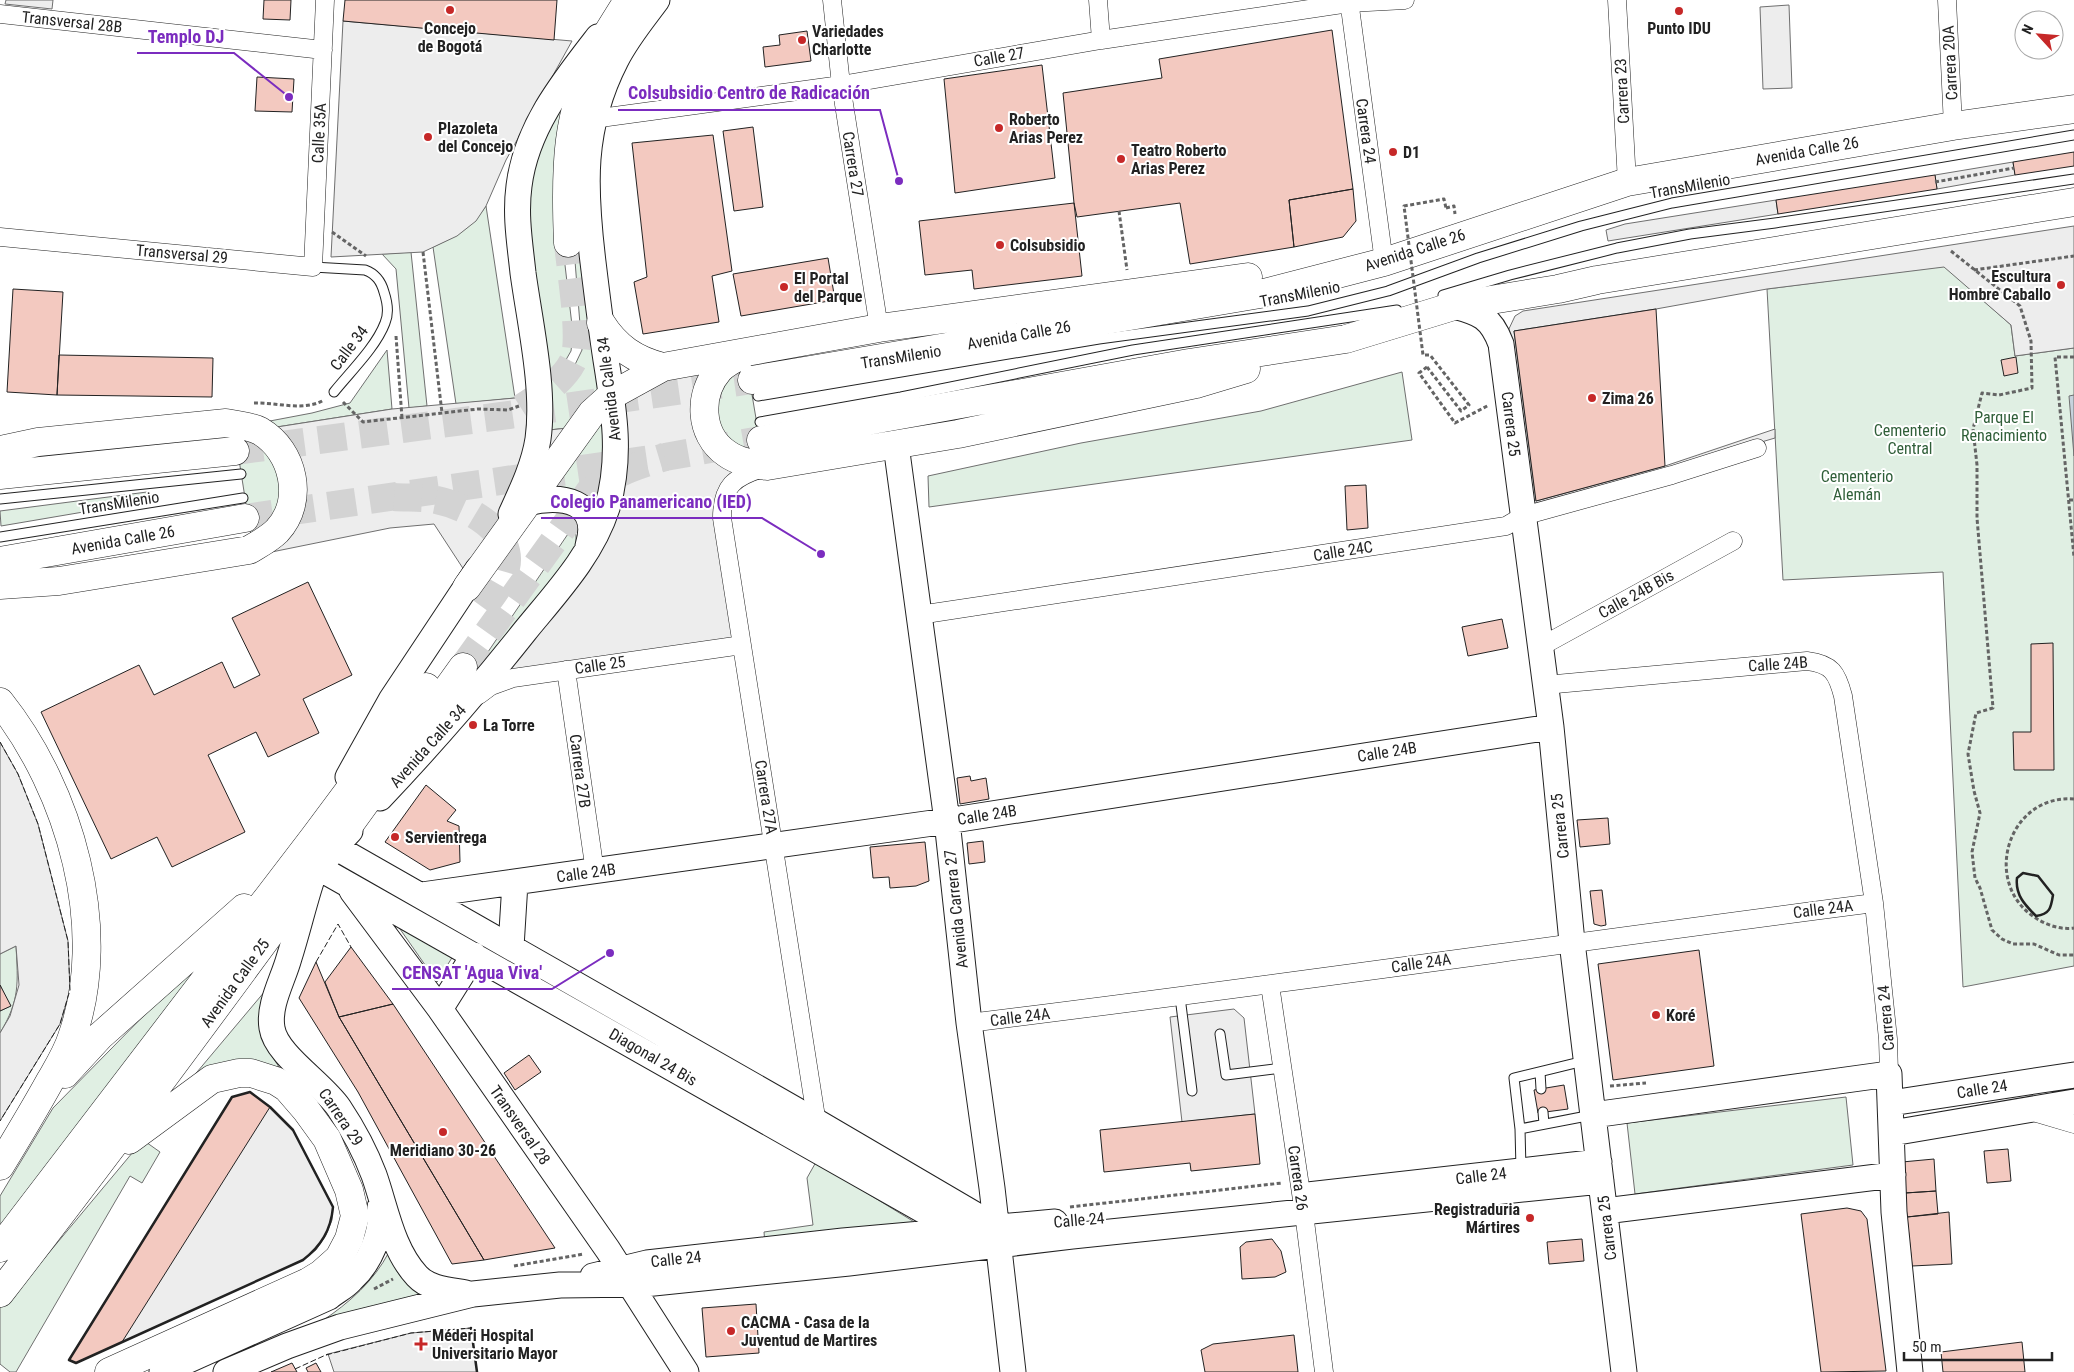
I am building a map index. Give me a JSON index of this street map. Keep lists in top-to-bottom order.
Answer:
{
  "streets": {
    "main road": ["Avenida Calle 26", "Avenida Calle 25"],
    "street": [
      "Transversal 28B",
      "Calle 27",
      "Carrera 20A",
      "Carrera 23",
      "Carrera 24",
      "Calle 35A",
      "Carrera 27",
      "Transversal 29",
      "Avenida Calle 34",
      "Carrera 25",
      "Calle 24C",
      "Calle 24B Bis",
      "Calle 24B",
      "Calle 25",
      "Carrera 27B",
      "Carrera 27A",
      "Avenida Carrera 27",
      "Calle 24A",
      "Diagonal 24 Bis",
      "Calle 24",
      "Carrera 29",
      "Transversal 28",
      "Carrera 26"
    ],
    "lane": ["TransMilenio", "Calle 34"]
  },
  "crossings": [
    ["Transversal 28B", "Calle 35A"],
    ["Calle 27", "Carrera 24"],
    ["Calle 27", "Carrera 27"],
    ["Calle 27", "Avenida Calle 34"],
    ["Carrera 20A", "Avenida Calle 26"],
    ["Carrera 23", "Avenida Calle 26"],
    ["Carrera 24", "Avenida Calle 26"],
    ["Carrera 24", "Calle 24B"],
    ["Carrera 24", "Calle 24A"],
    ["Carrera 24", "Calle 24"],
    ["Calle 35A", "Transversal 29"],
    ["Avenida Calle 26", "TransMilenio"],
    ["Transversal 29", "Calle 34"],
    ["Avenida Calle 34", "Calle 25"],
    ["Avenida Calle 34", "Avenida Calle 25"],
    ["Avenida Calle 34", "Diagonal 24 Bis"],
    ["Avenida Calle 34", "Carrera 29"],
    ["Carrera 25", "Calle 24C"],
    ["Carrera 25", "Calle 24B Bis"],
    ["Carrera 25", "Calle 24B"],
    ["Carrera 25", "Calle 24A"],
    ["Carrera 25", "Calle 24"],
    ["Calle 24C", "Avenida Carrera 27"],
    ["Calle 24B", "Carrera 27B"],
    ["Calle 24B", "Carrera 27A"],
    ["Calle 24B", "Avenida Carrera 27"],
    ["Calle 24B", "Diagonal 24 Bis"],
    ["Calle 25", "Carrera 27B"],
    ["Calle 25", "Carrera 27A"],
    ["Carrera 27A", "Diagonal 24 Bis"],
    ["Avenida Carrera 27", "Calle 24A"],
    ["Avenida Carrera 27", "Diagonal 24 Bis"],
    ["Avenida Carrera 27", "Calle 24"],
    ["Calle 24A", "Carrera 26"],
    ["Avenida Calle 25", "Diagonal 24 Bis"],
    ["Avenida Calle 25", "Carrera 29"],
    ["Diagonal 24 Bis", "Calle 24"],
    ["Diagonal 24 Bis", "Carrera 29"],
    ["Diagonal 24 Bis", "Transversal 28"],
    ["Calle 24", "Carrera 29"],
    ["Calle 24", "Transversal 28"],
    ["Calle 24", "Carrera 26"]
  ],
  "parks": ["Parque El Renacimiento", "Cementerio Central", "Cementerio Alemán"],
  "places": {
    "other": [
      "Concejo de Bogotá",
      "Punto IDU",
      "Variedades Charlotte",
      "Templo DJ",
      "Roberto Arias Perez",
      "Plazoleta del Concejo",
      "D1",
      "Teatro Roberto Arias Perez",
      "Colsubsidio Centro de Radicación",
      "Colsubsidio",
      "Escultura Hombre Caballo",
      "El Portal del Parque",
      "Zima 26",
      "Colegio Panamericano (IED)",
      "La Torre",
      "Servientrega",
      "CENSAT 'Agua Viva'",
      "Koré",
      "Meridiano 30-26",
      "Registraduria Mártires",
      "CACMA - Casa de la Juventud de Martires"
    ],
    "health": ["Méderi Hospital Universitario Mayor"]
  },
  "scale_bar": "50 m",
  "north": "top left"
}
